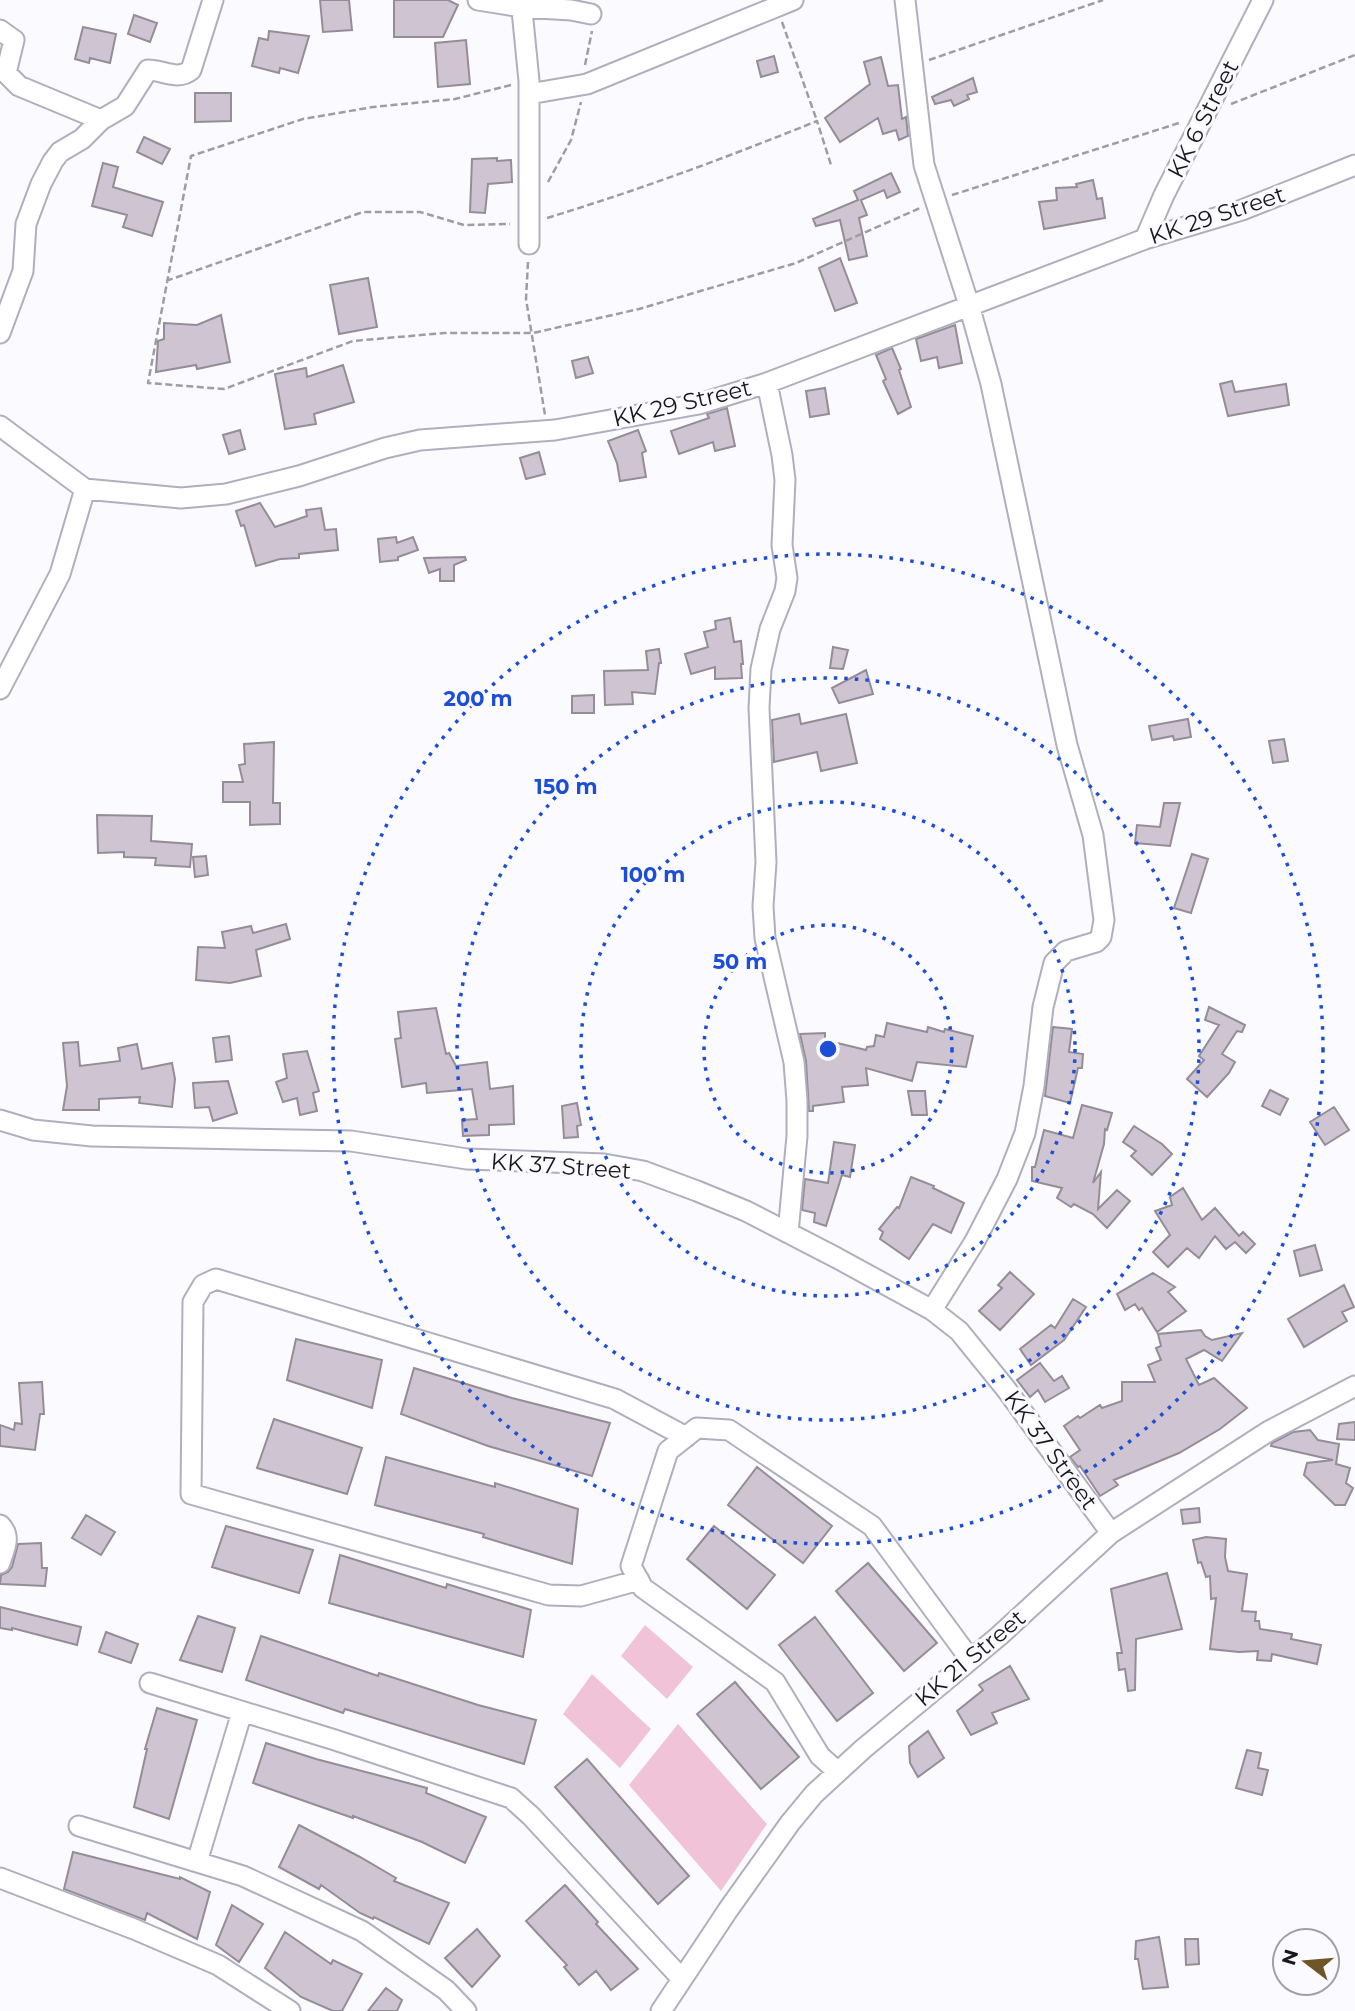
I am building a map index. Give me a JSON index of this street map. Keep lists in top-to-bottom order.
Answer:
{
  "streets": {
    "street": [
      "KK 6 Street",
      "KK 29 Street",
      "KK 37 Street",
      "KK 21 Street"
    ]
  },
  "crossings": [
    ["KK 6 Street", "KK 29 Street"],
    ["KK 37 Street", "KK 21 Street"]
  ],
  "north": "left",
  "rings": [
    "200 m",
    "150 m",
    "100 m",
    "50 m"
  ]
}
